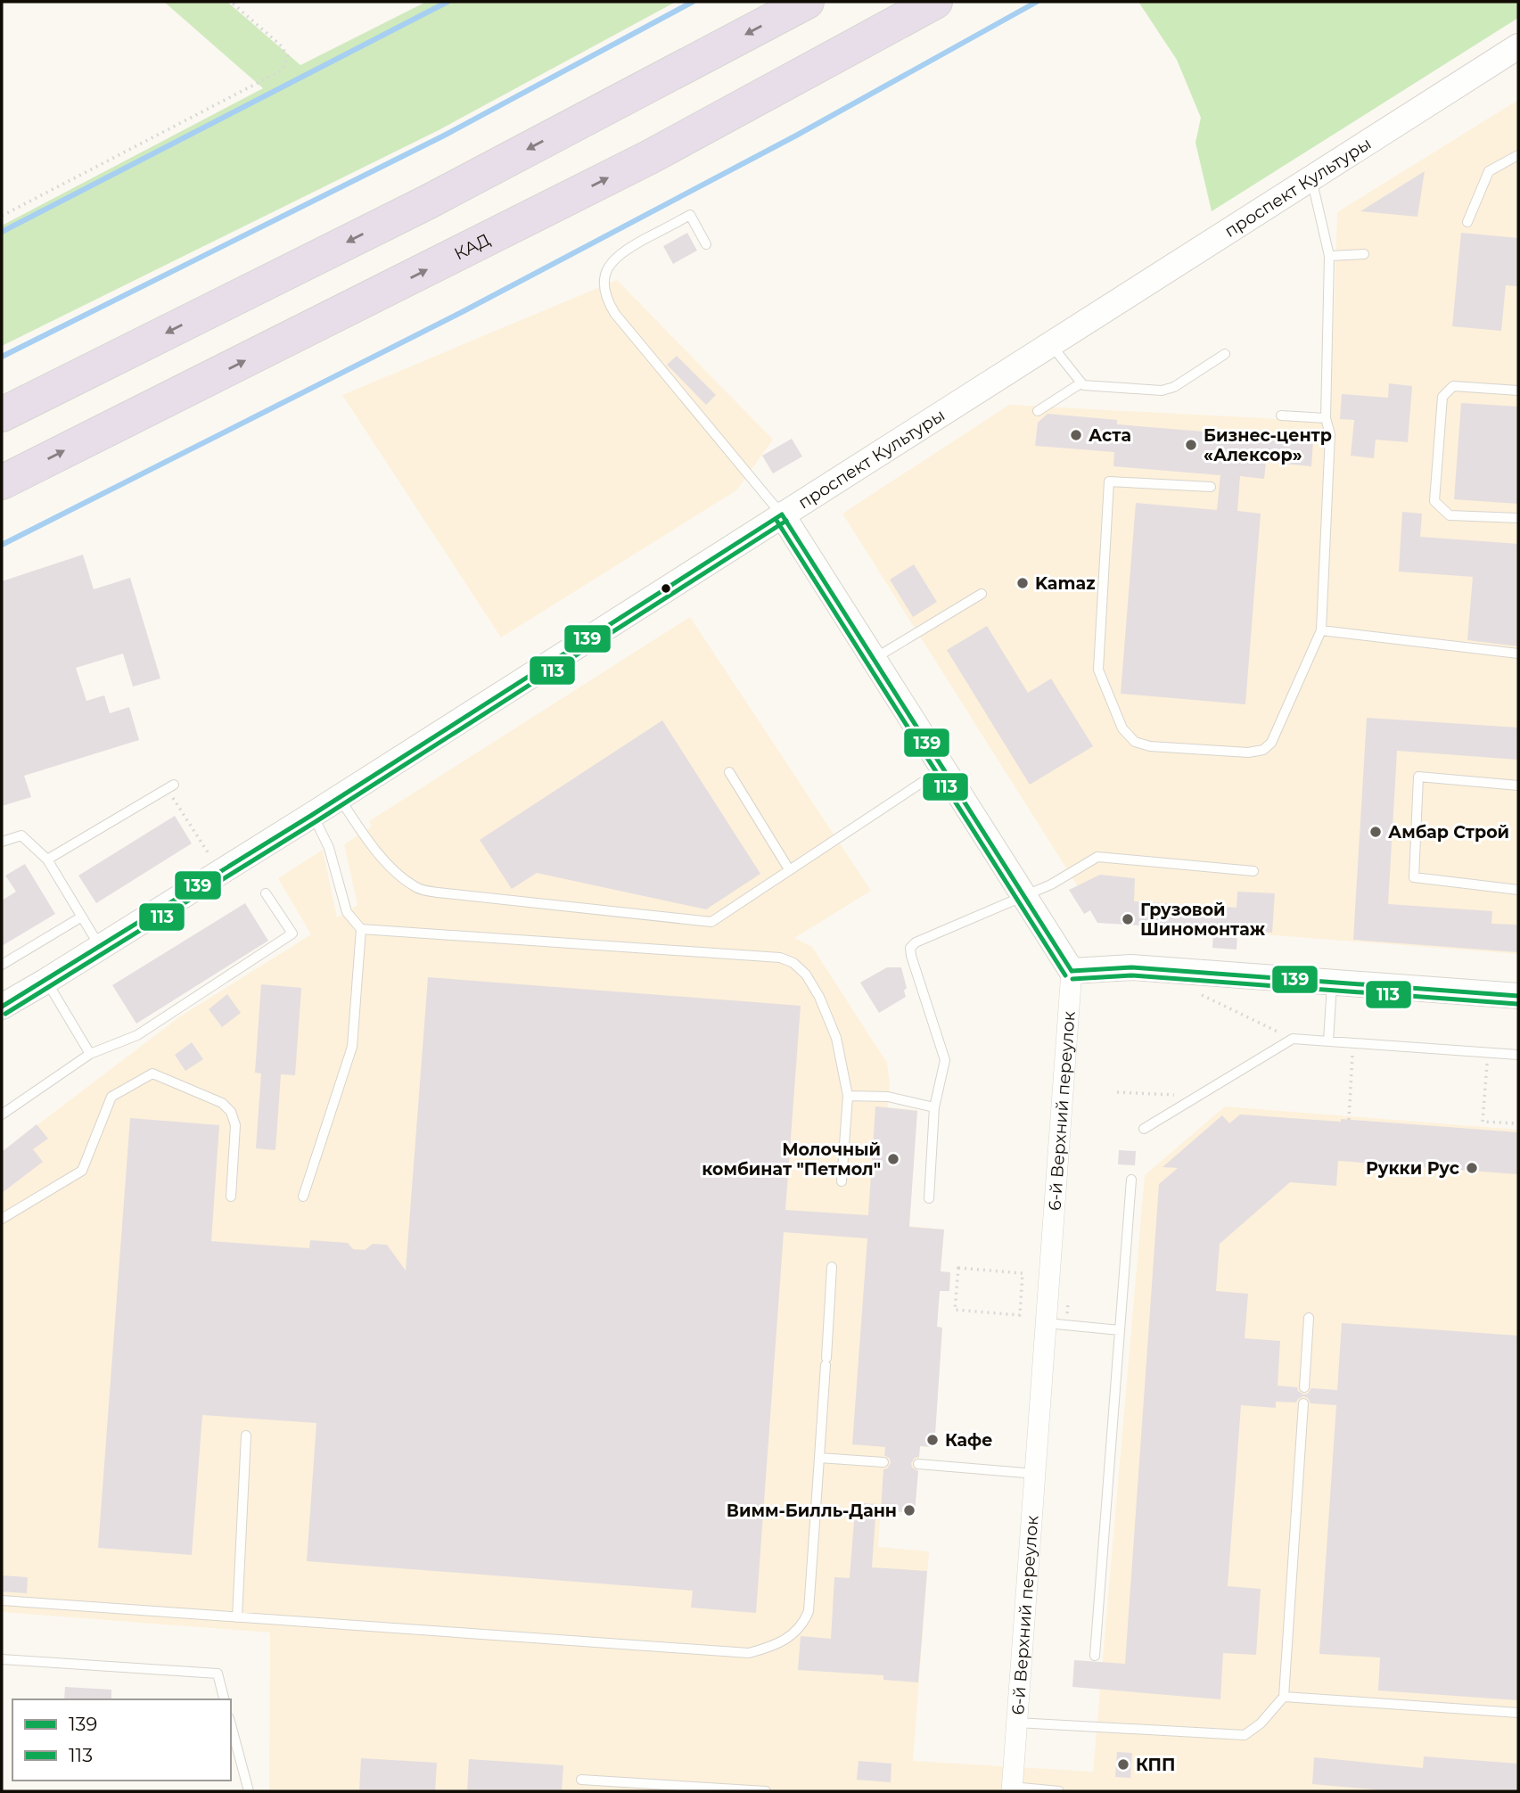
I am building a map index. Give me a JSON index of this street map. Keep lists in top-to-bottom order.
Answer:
{
  "streets": {
    "highway": ["КАД"],
    "street": ["проспект Культуры", "6-й Верхний переулок"]
  },
  "places": [
    "Аста",
    "Бизнес-центр «Алексор»",
    "Kamaz",
    "Амбар Строй",
    "Грузовой Шиномонтаж",
    "Молочный комбинат \"Петмол\"",
    "Рукки Рус",
    "Кафе",
    "Вимм-Билль-Данн",
    "КПП"
  ],
  "lines": ["transit line 139", "transit line 113"],
  "legend": ["139", "113"]
}
